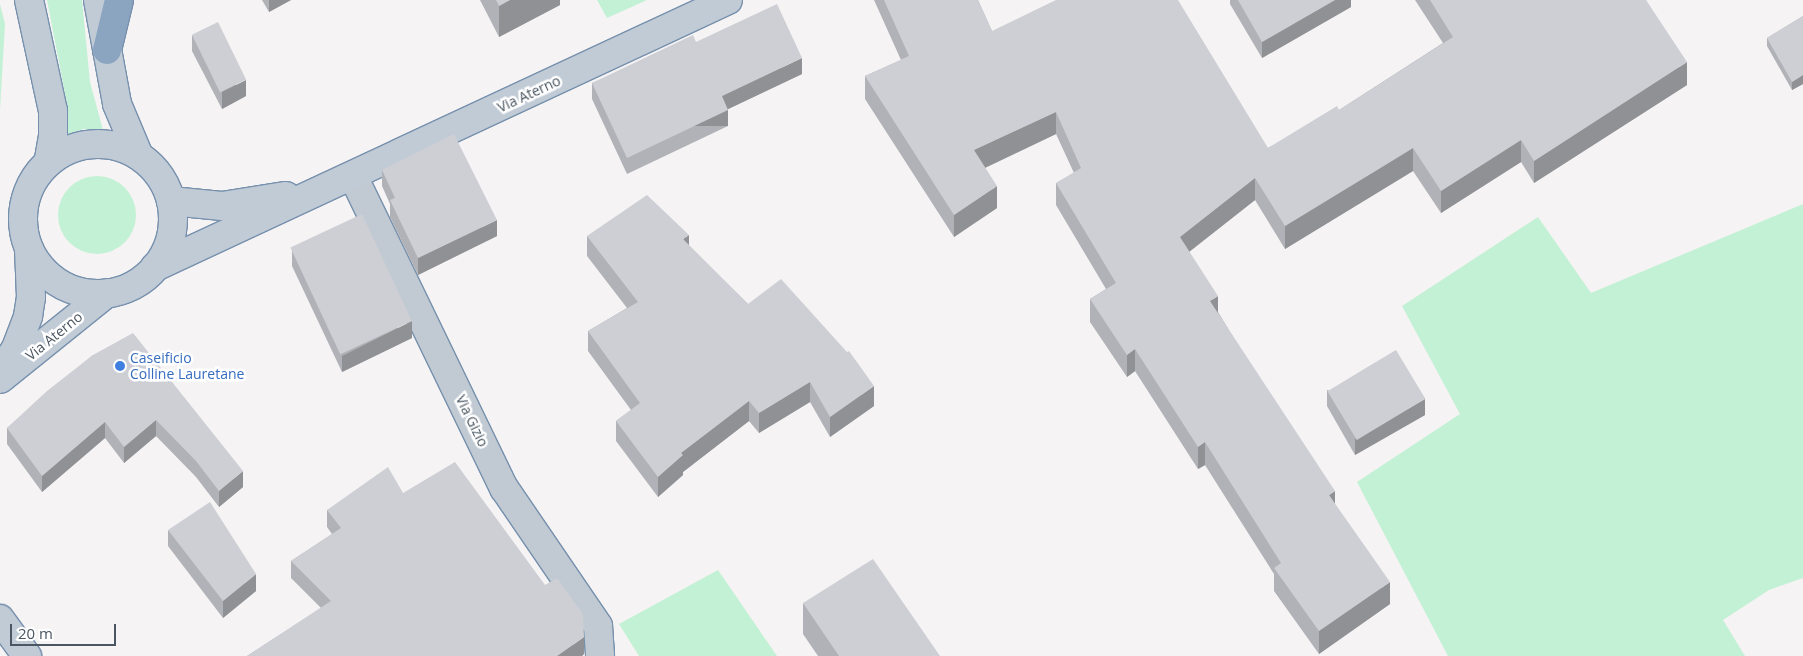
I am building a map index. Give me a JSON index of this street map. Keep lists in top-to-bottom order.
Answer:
{
  "streets": {
    "main road": ["Via Aterno"],
    "street": ["Via Gizio"]
  },
  "crossings": [
    ["Via Aterno", "Via Gizio"]
  ],
  "places": ["Caseificio Colline Lauretane"],
  "scale_bar": "20 m"
}
